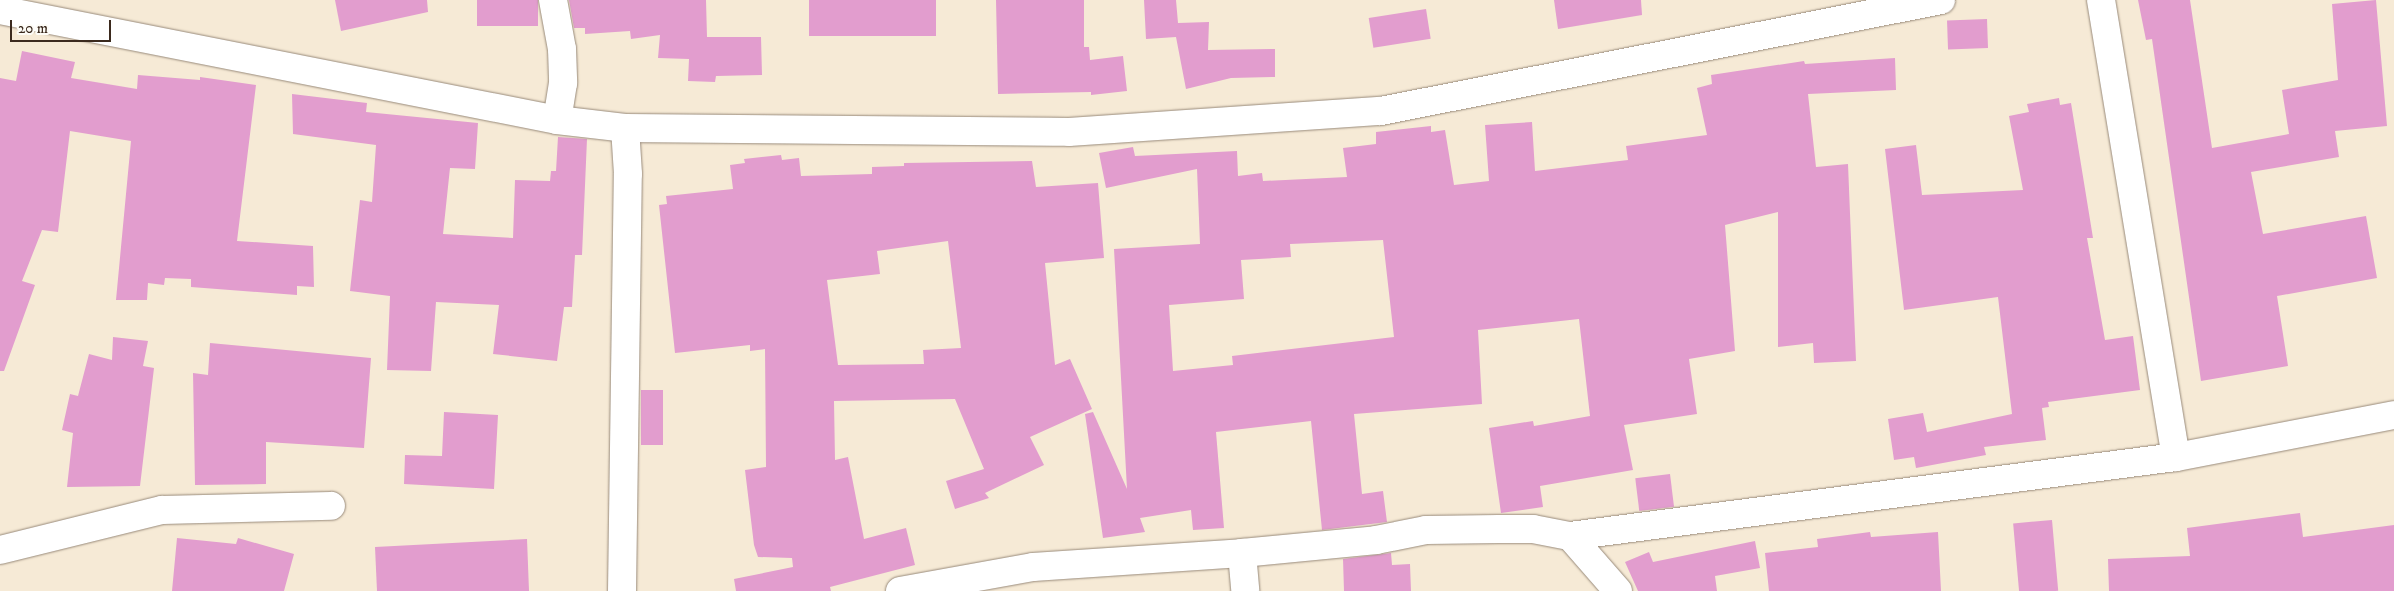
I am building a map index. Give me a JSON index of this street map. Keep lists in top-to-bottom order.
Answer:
{
  "scale_bar": "20 m"
}
